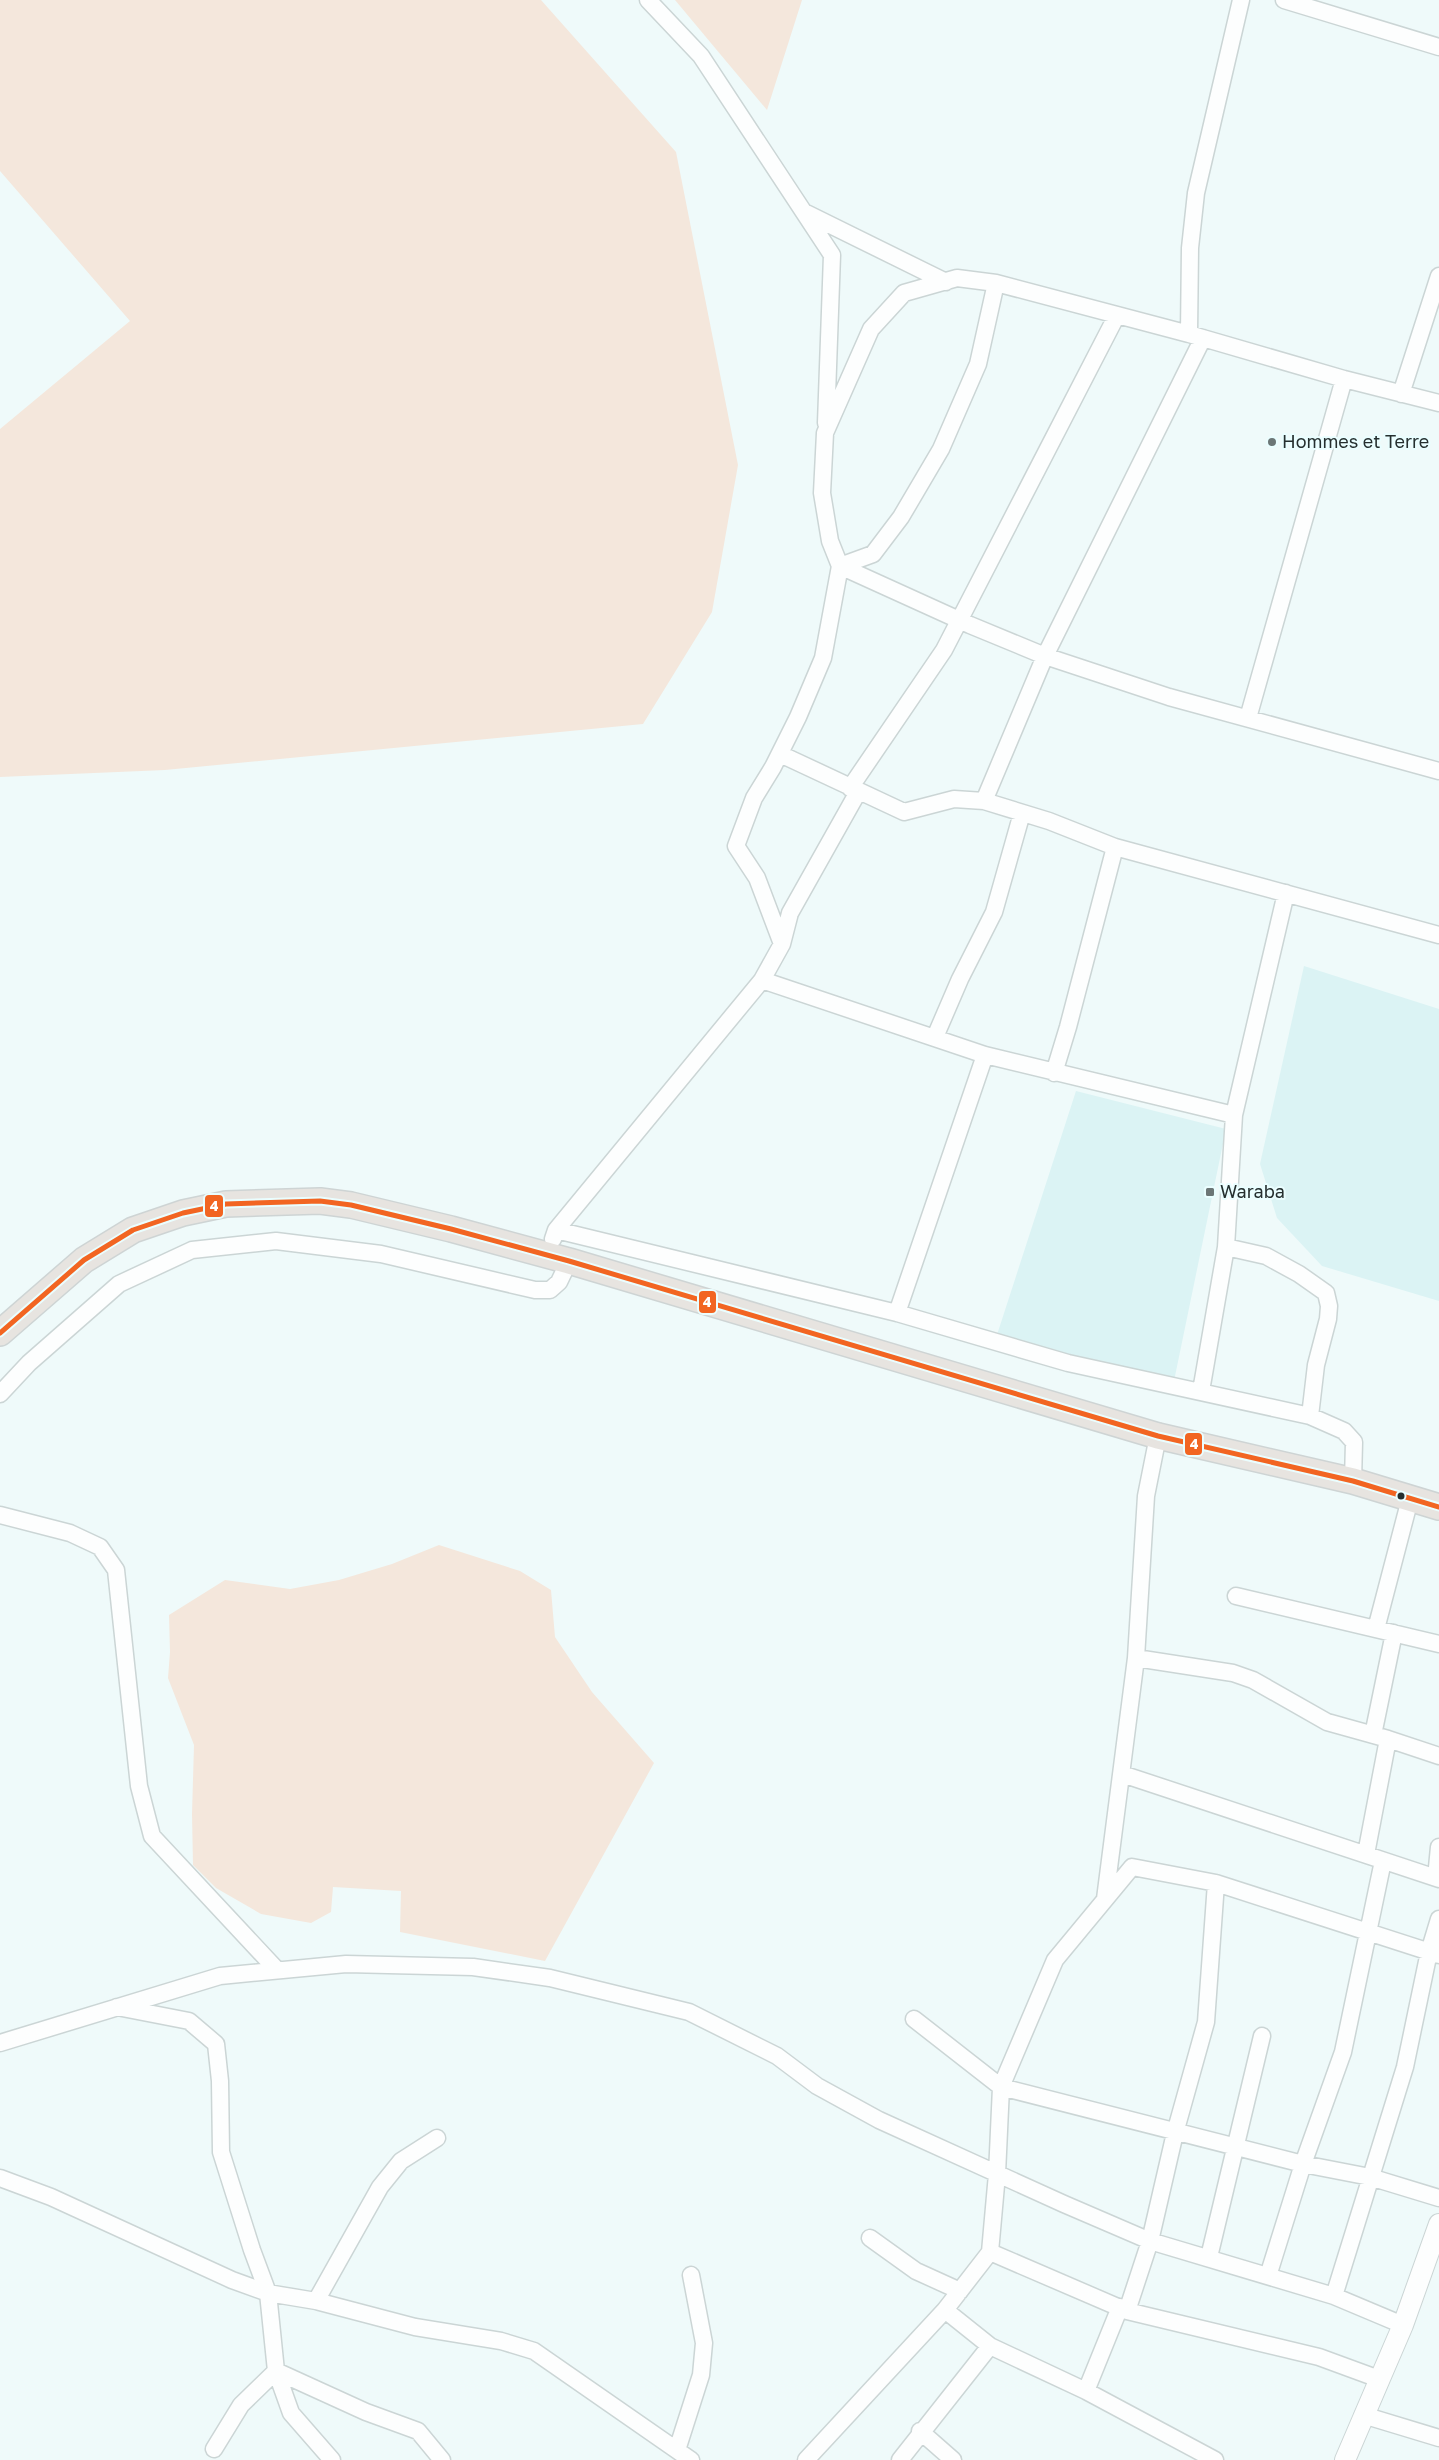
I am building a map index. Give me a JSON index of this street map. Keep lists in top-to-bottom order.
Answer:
{
  "places": {
    "other": ["Hommes et Terre"],
    "transit": ["Waraba"]
  },
  "lines": ["transit line 4"]
}
